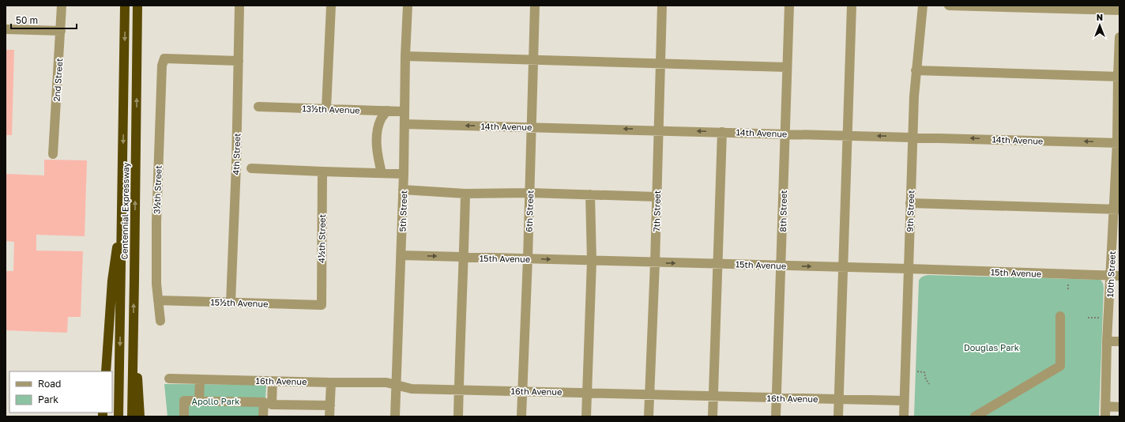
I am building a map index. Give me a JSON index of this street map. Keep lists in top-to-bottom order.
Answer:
{
  "streets": {
    "highway": ["Centennial Expressway"],
    "street": [
      "2nd Street",
      "13½th Avenue",
      "14th Avenue",
      "4th Street",
      "3½th Street",
      "5th Street",
      "6th Street",
      "7th Street",
      "8th Street",
      "9th Street",
      "4½th Street",
      "15th Avenue",
      "10th Street",
      "15½th Avenue",
      "16th Avenue"
    ]
  },
  "crossings": [
    ["13½th Avenue", "5th Street"],
    ["14th Avenue", "5th Street"],
    ["14th Avenue", "6th Street"],
    ["14th Avenue", "7th Street"],
    ["14th Avenue", "8th Street"],
    ["14th Avenue", "9th Street"],
    ["14th Avenue", "10th Street"],
    ["4th Street", "3½th Street"],
    ["4th Street", "15½th Avenue"],
    ["3½th Street", "15½th Avenue"],
    ["5th Street", "15th Avenue"],
    ["5th Street", "16th Avenue"],
    ["6th Street", "15th Avenue"],
    ["6th Street", "16th Avenue"],
    ["7th Street", "15th Avenue"],
    ["7th Street", "16th Avenue"],
    ["8th Street", "15th Avenue"],
    ["8th Street", "16th Avenue"],
    ["9th Street", "15th Avenue"],
    ["9th Street", "16th Avenue"],
    ["4½th Street", "15½th Avenue"],
    ["15th Avenue", "10th Street"]
  ],
  "parks": ["Douglas Park", "Apollo Park"],
  "legend": ["Road", "Park"],
  "scale_bar": "50 m",
  "north": "top"
}
